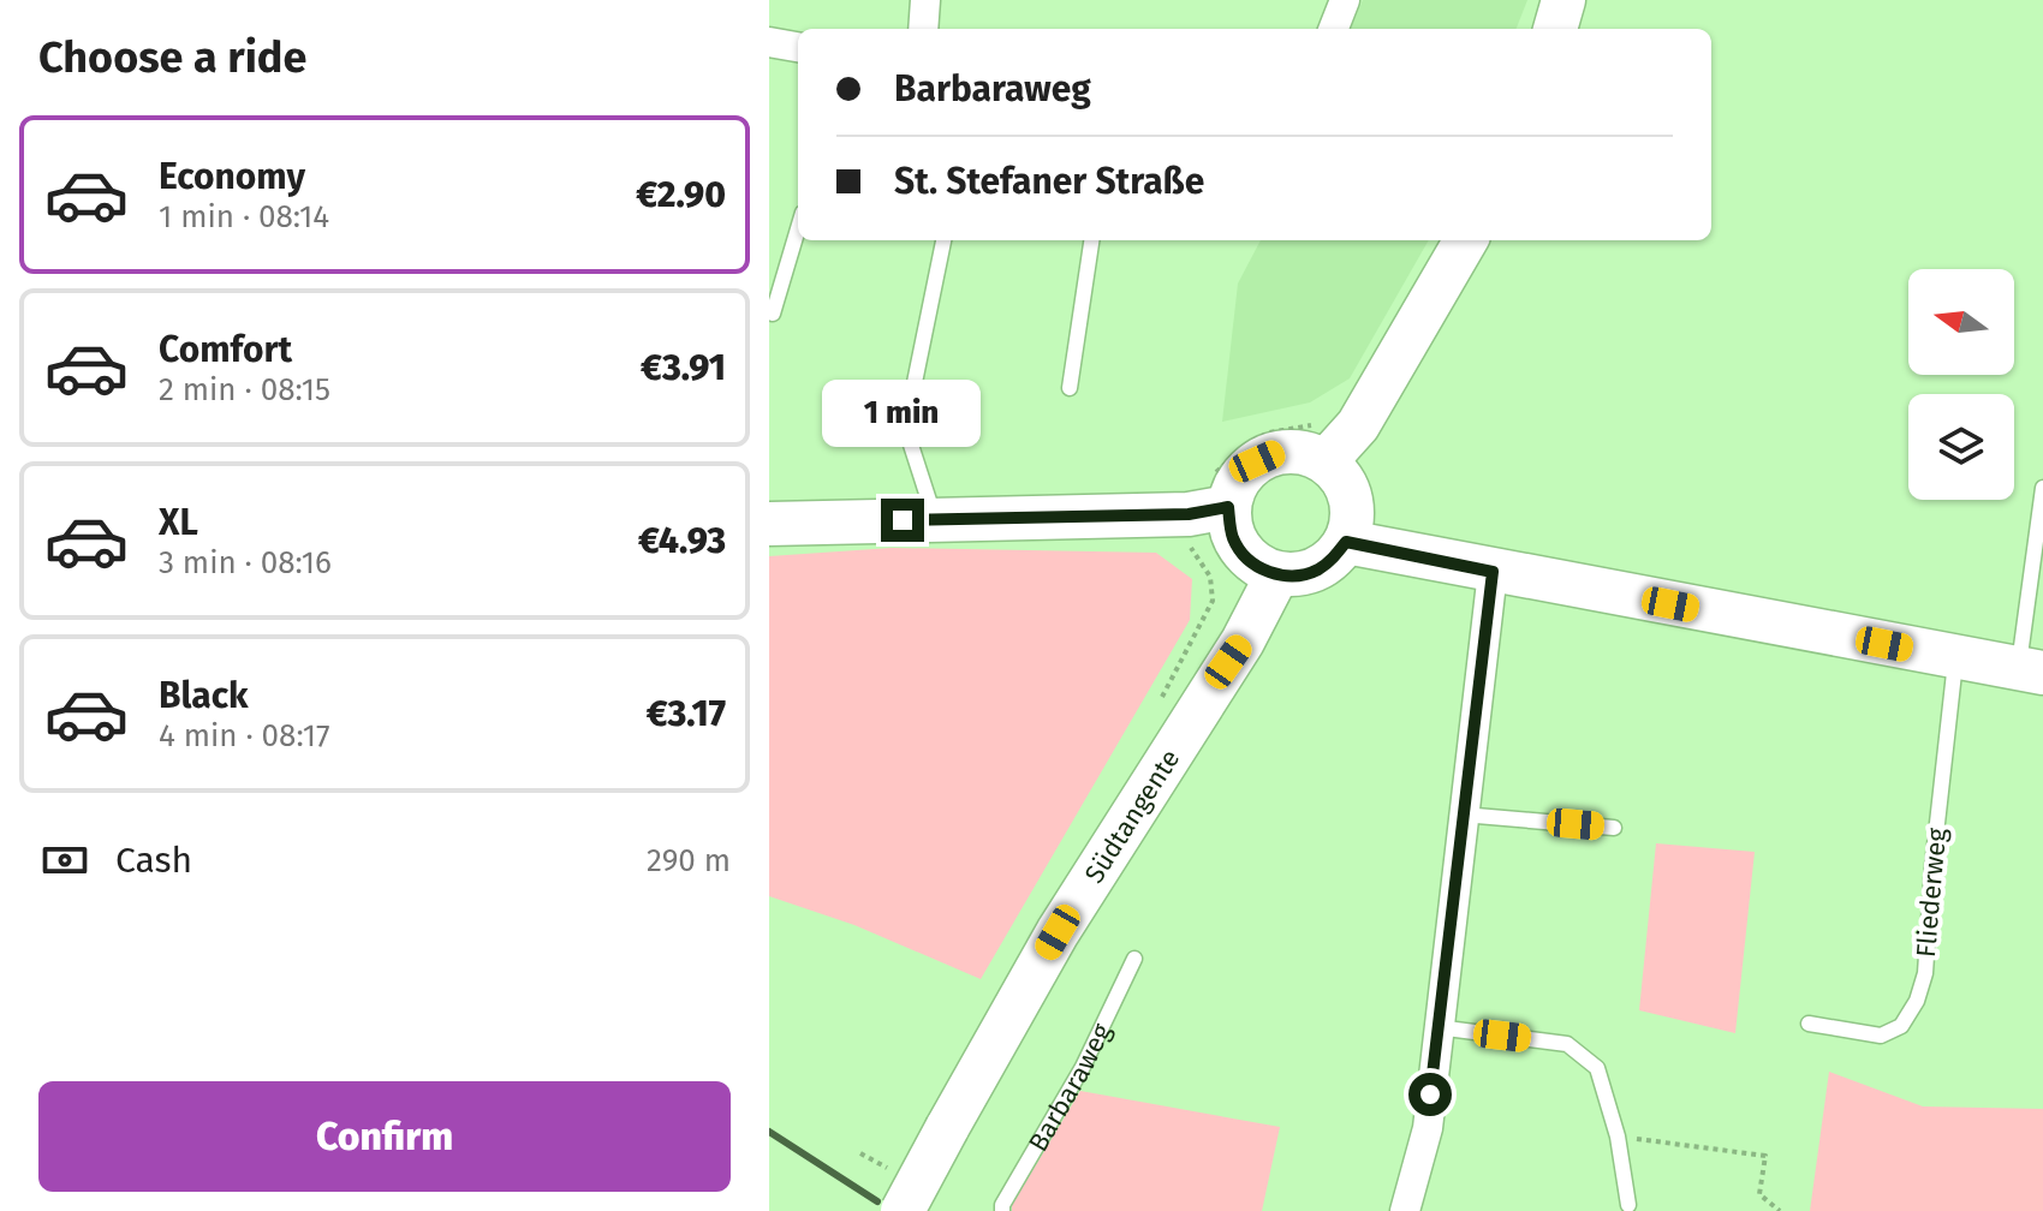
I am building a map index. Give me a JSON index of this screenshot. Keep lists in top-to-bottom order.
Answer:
{
  "streets": {
    "main road": ["Südtangente"],
    "lane": ["Fliederweg", "Barbaraweg"]
  },
  "north": "left",
  "page": {
    "heading": "Choose a ride",
    "banner": ["Barbaraweg", "St. Stefaner Straße"],
    "list": [
      {
        "name": "Economy",
        "note": "1 min · 08:14",
        "value": "€2.90"
      },
      {
        "name": "Comfort",
        "note": "2 min · 08:15",
        "value": "€3.91"
      },
      {
        "name": "XL",
        "note": "3 min · 08:16",
        "value": "€4.93"
      },
      {
        "name": "Black",
        "note": "4 min · 08:17",
        "value": "€3.17"
      }
    ],
    "bubble": "1 min",
    "pay": ["Cash", "290 m"],
    "buttons": "Confirm"
  }
}
